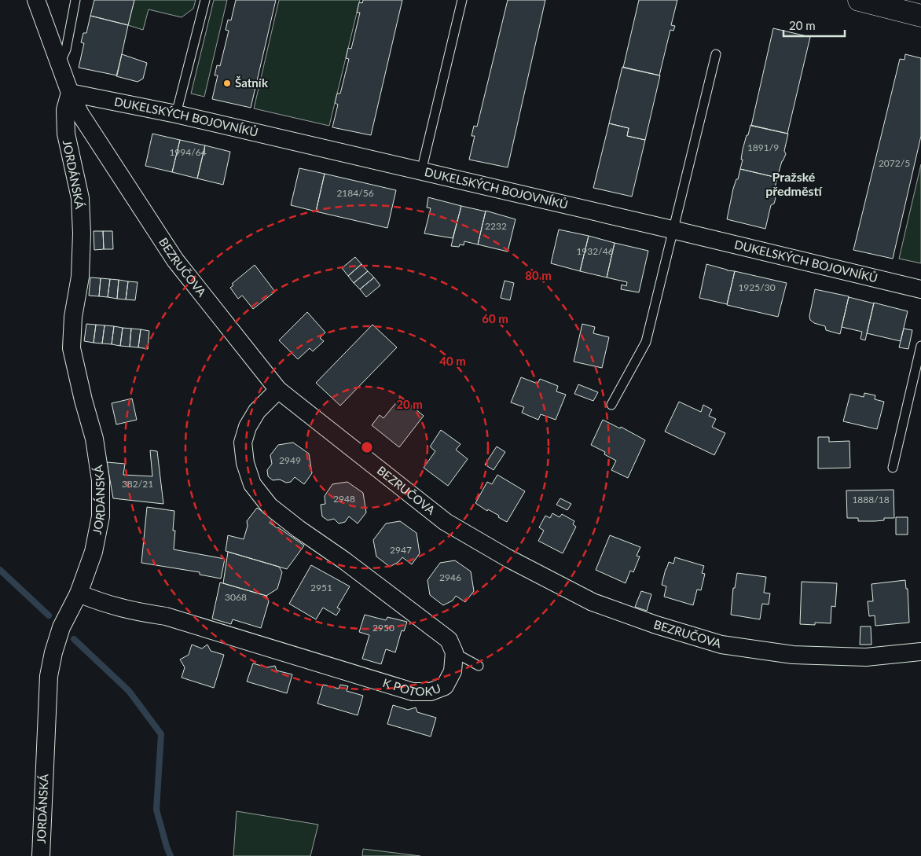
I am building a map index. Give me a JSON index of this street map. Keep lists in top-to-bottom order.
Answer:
{
  "streets": {
    "street": [
      "DUKELSKÝCH BOJOVNÍKŮ",
      "JORDÁNSKÁ",
      "BEZRUČOVA",
      "K POTOKU"
    ]
  },
  "crossings": [
    ["DUKELSKÝCH BOJOVNÍKŮ", "JORDÁNSKÁ"],
    ["DUKELSKÝCH BOJOVNÍKŮ", "BEZRUČOVA"],
    ["JORDÁNSKÁ", "BEZRUČOVA"],
    ["JORDÁNSKÁ", "K POTOKU"]
  ],
  "districts": ["Pražské předměstí"],
  "places": ["Šatník"],
  "house_numbers": [
    "1891/9",
    "1994/64",
    "2072/5",
    "2184/56",
    "2232",
    "1932/46",
    "1925/30",
    "2949",
    "382/21",
    "2948",
    "1888/18",
    "2947",
    "2946",
    "2951",
    "3068",
    "2950"
  ],
  "scale_bar": "20 m",
  "rings": [
    "80 m",
    "60 m",
    "40 m",
    "20 m"
  ]
}
